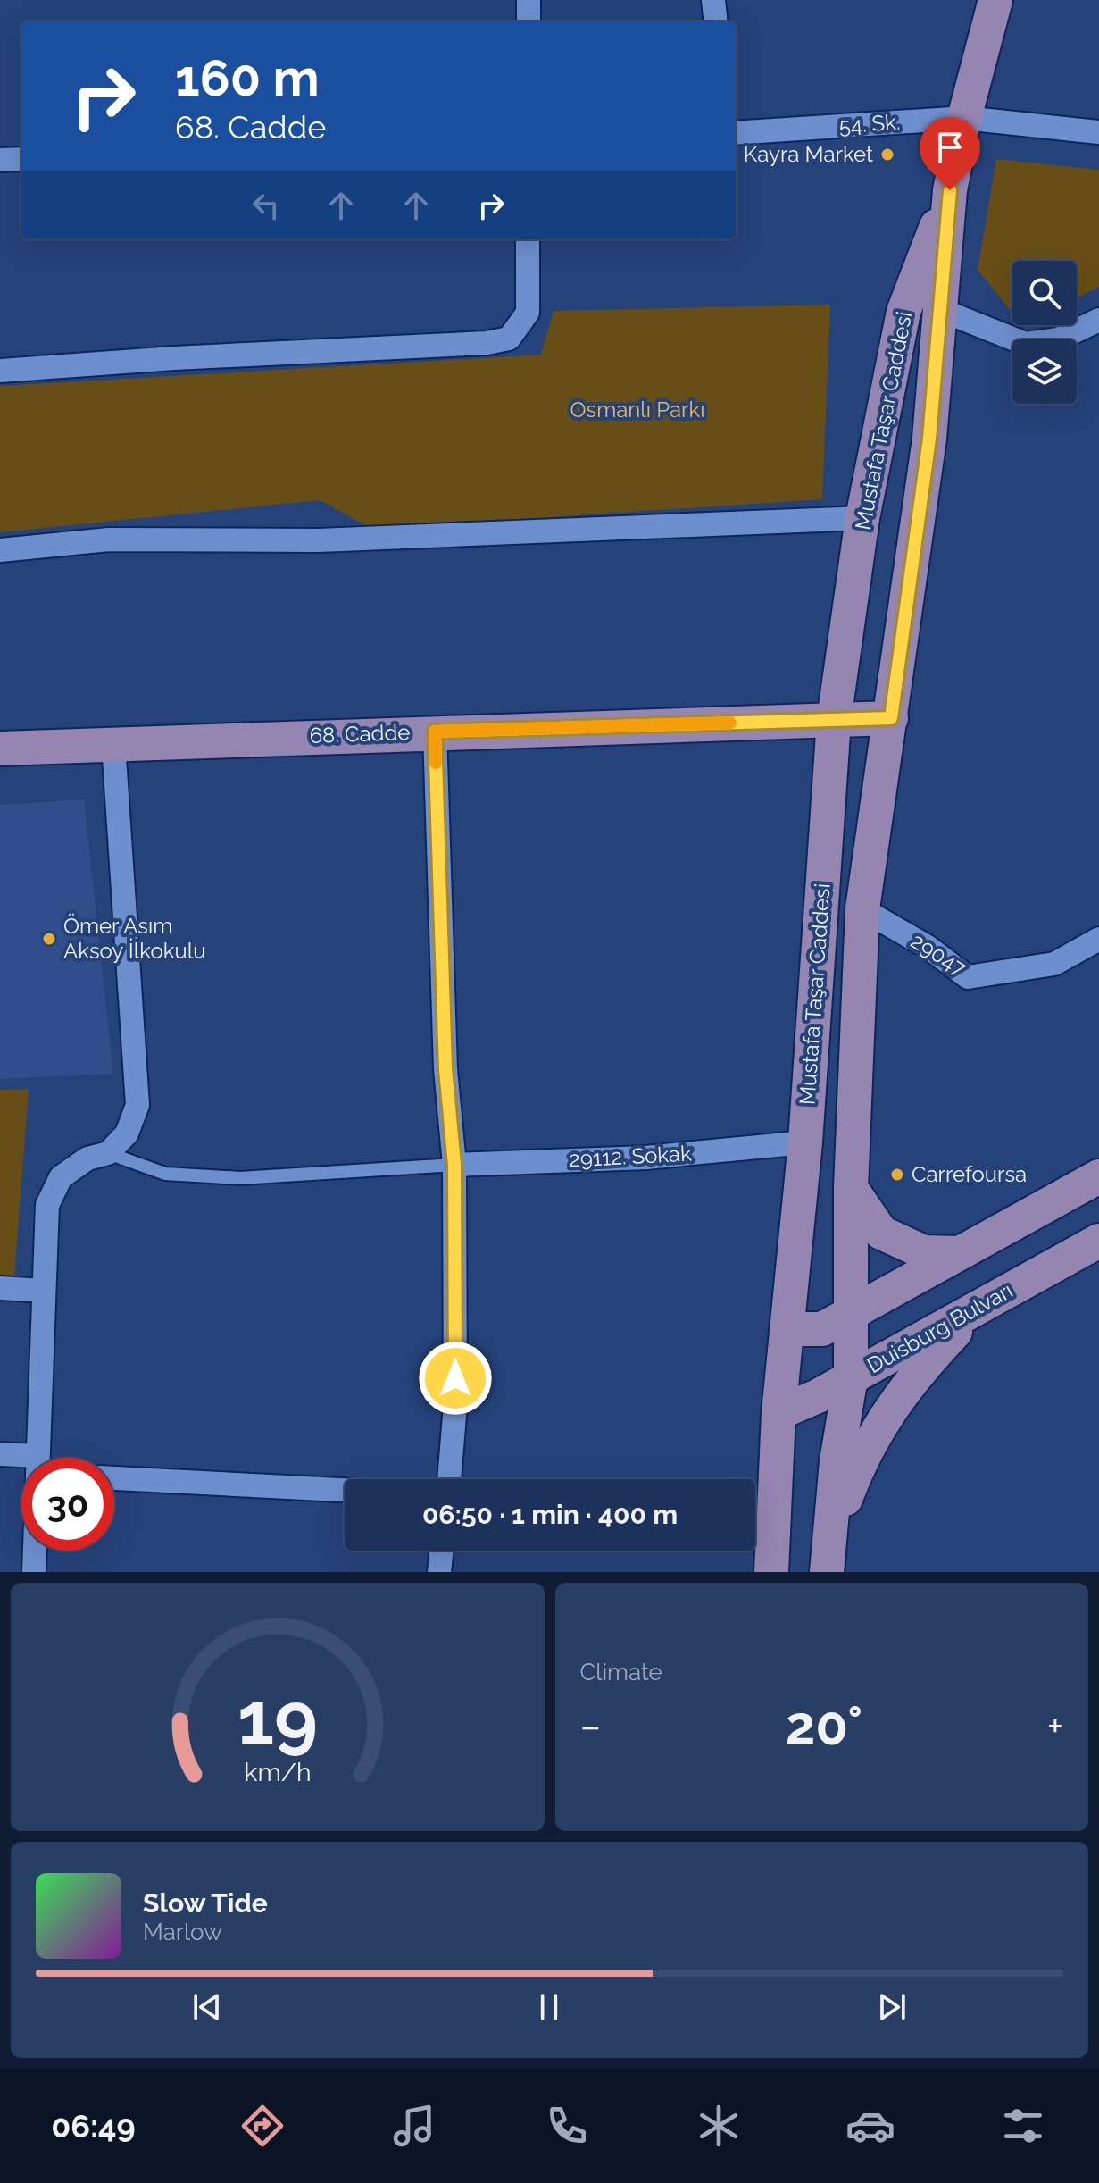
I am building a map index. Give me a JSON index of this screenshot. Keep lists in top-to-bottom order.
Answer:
{
  "streets": {
    "street": [
      "54. Sk.",
      "Mustafa Taşar Caddesi",
      "68. Cadde",
      "29047",
      "29112. Sokak",
      "Duisburg Bulvarı"
    ]
  },
  "crossings": [
    ["Mustafa Taşar Caddesi", "68. Cadde"],
    ["Mustafa Taşar Caddesi", "29047"],
    ["Mustafa Taşar Caddesi", "29112. Sokak"],
    ["Mustafa Taşar Caddesi", "Duisburg Bulvarı"]
  ],
  "parks": ["Osmanlı Parkı"],
  "places": ["Kayra Market", "Ömer Asım Aksoy İlkokulu", "Carrefoursa"],
  "page": {
    "turn": ["160 m", "68. Cadde"],
    "limit": "30",
    "trip": "06:50 · 1 min · 400 m",
    "tile": "Climate",
    "heat": ["−", "20°", "+"],
    "song": ["Slow Tide", "Marlow"],
    "tabs": "06:49",
    "gauge": ["19", "km/h"]
  }
}
